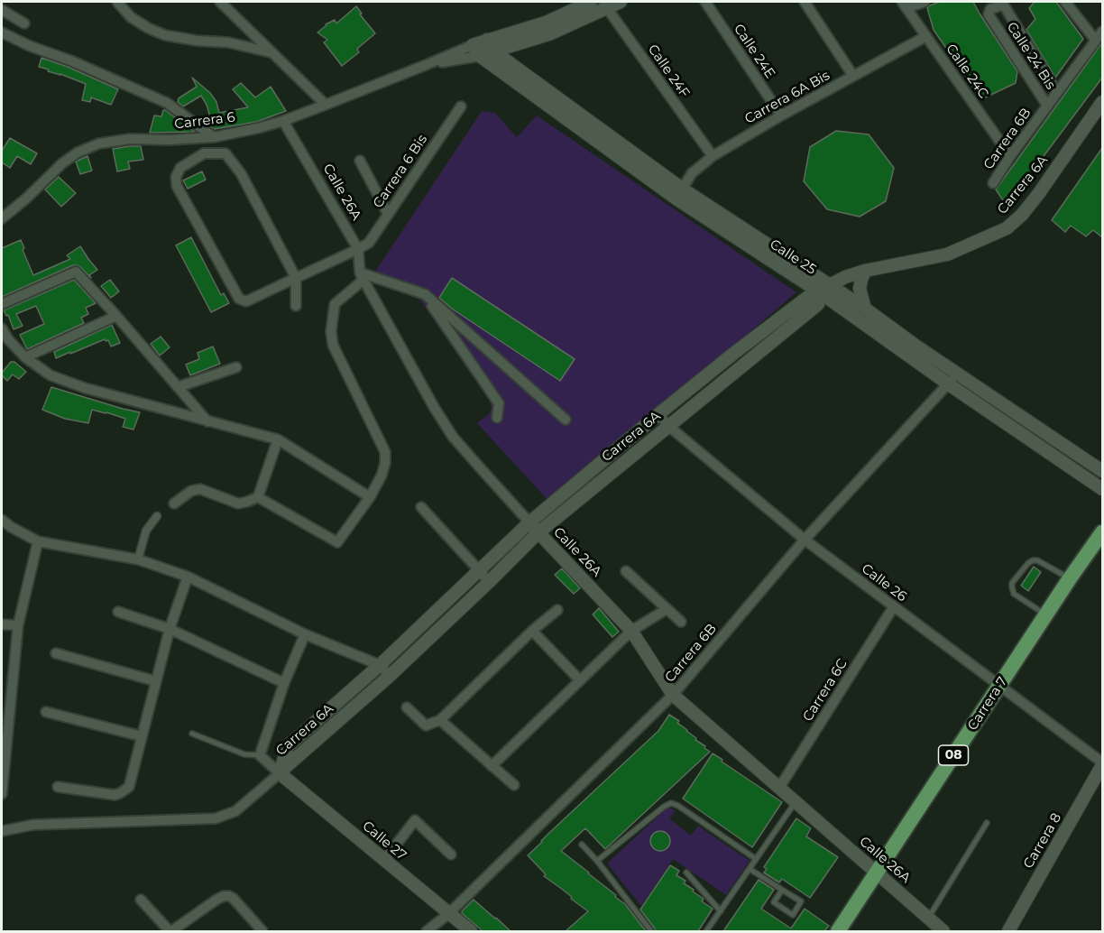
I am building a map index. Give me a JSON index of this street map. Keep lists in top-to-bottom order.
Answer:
{
  "streets": {
    "main road": ["Carrera 7", "08"],
    "street": [
      "Calle 24E",
      "Calle 24 Bis",
      "Calle 24F",
      "Calle 24C",
      "Carrera 6A Bis",
      "Carrera 6",
      "Carrera 6B",
      "Carrera 6 Bis",
      "Carrera 6A",
      "Calle 26A",
      "Calle 25",
      "Calle 26",
      "Carrera 6C",
      "Calle 27",
      "Carrera 8"
    ]
  },
  "crossings": [
    ["Calle 24E", "Carrera 6A Bis"],
    ["Calle 24 Bis", "Carrera 6B"],
    ["Calle 24F", "Carrera 6A Bis"],
    ["Calle 24F", "Carrera 6"],
    ["Calle 24C", "Carrera 6A Bis"],
    ["Calle 24C", "Carrera 6B"],
    ["Carrera 6A Bis", "Calle 25"],
    ["Carrera 6", "Calle 26A"],
    ["Carrera 6", "Calle 25"],
    ["Carrera 6B", "Calle 26A"],
    ["Carrera 6B", "Calle 25"],
    ["Carrera 6B", "Calle 26"],
    ["Carrera 6B", "Calle 27"],
    ["Carrera 6 Bis", "Calle 26A"],
    ["Carrera 6A", "Calle 26A"],
    ["Carrera 6A", "Calle 25"],
    ["Carrera 6A", "Calle 26"],
    ["Carrera 6A", "Calle 27"],
    ["Calle 26A", "Carrera 6C"],
    ["Calle 26A", "Carrera 7"],
    ["Calle 26", "Carrera 6C"],
    ["Calle 26", "Carrera 7"],
    ["Calle 26", "Carrera 8"]
  ]
}
